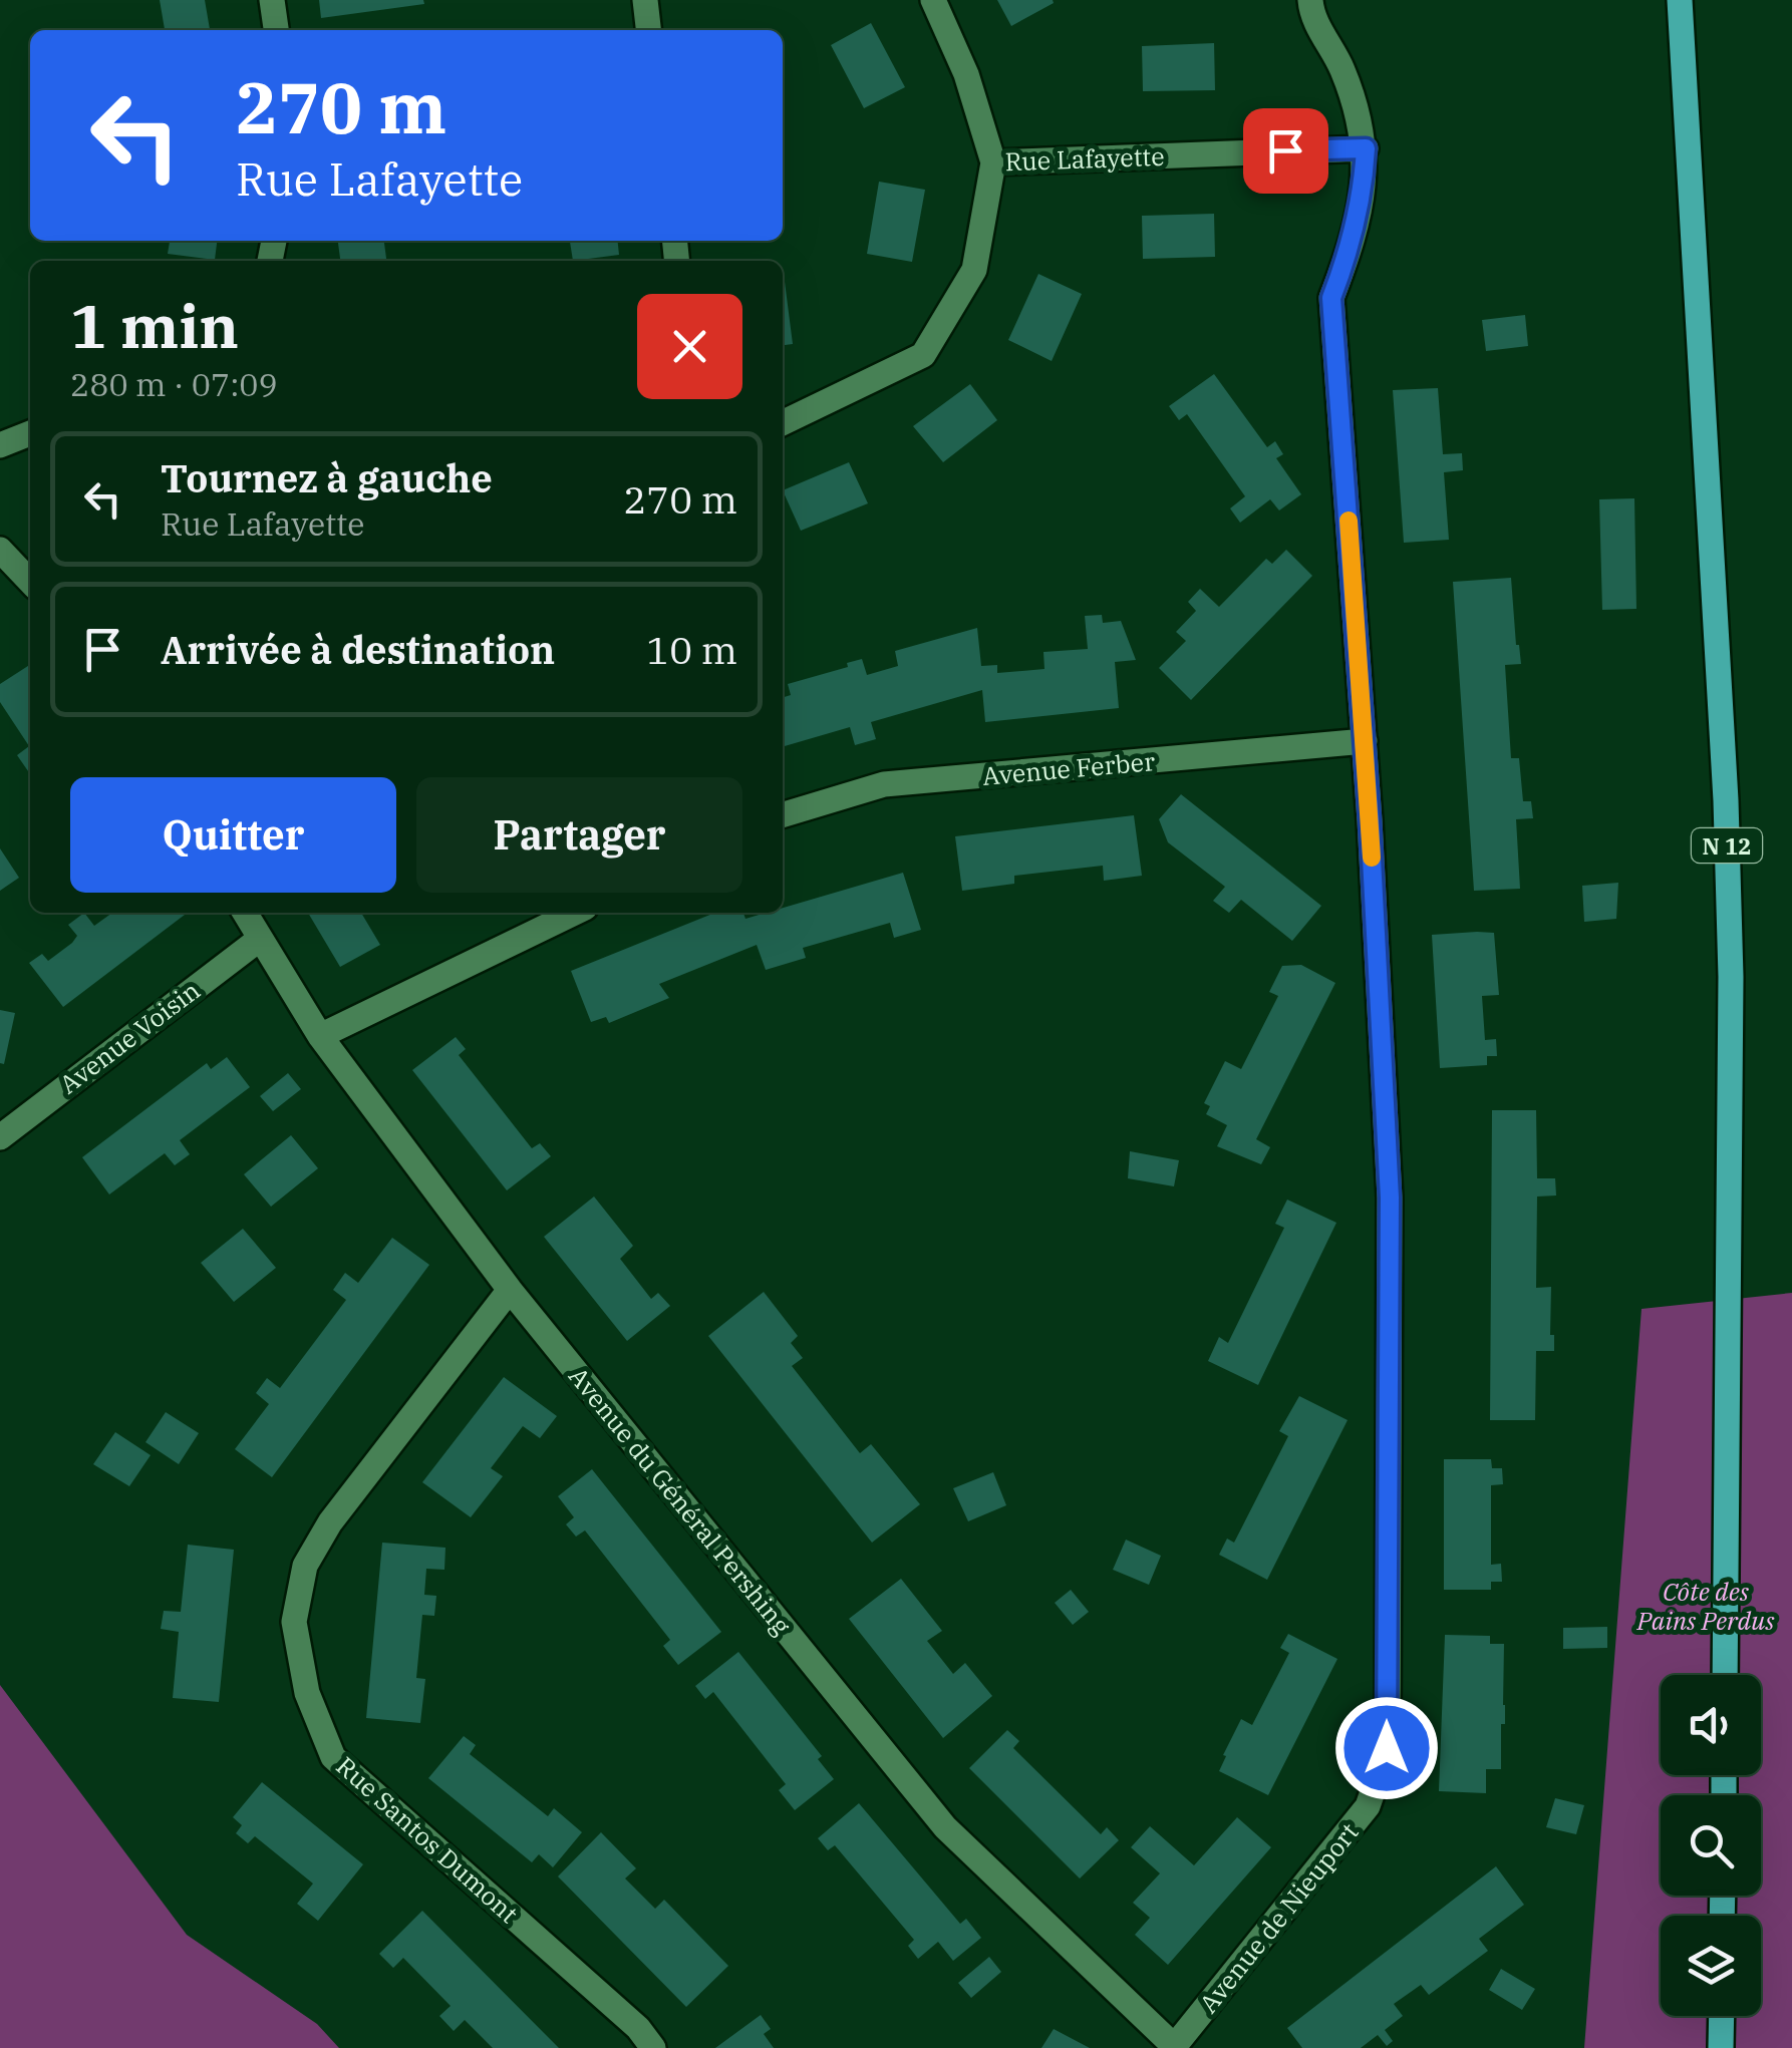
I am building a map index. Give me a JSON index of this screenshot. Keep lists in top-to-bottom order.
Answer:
{
  "streets": {
    "main road": ["N 12"],
    "street": [
      "Rue Lafayette",
      "Avenue Ferber",
      "Avenue Voisin",
      "Avenue du Général Pershing",
      "Rue Santos Dumont",
      "Avenue de Nieuport"
    ]
  },
  "crossings": [
    ["Rue Lafayette", "Avenue de Nieuport"],
    ["Avenue Ferber", "Avenue de Nieuport"],
    ["Avenue Voisin", "Avenue du Général Pershing"],
    ["Avenue du Général Pershing", "Rue Santos Dumont"],
    ["Avenue du Général Pershing", "Avenue de Nieuport"]
  ],
  "parks": ["Côte des Pains Perdus"],
  "page": {
    "turn": ["270 m", "Rue Lafayette"],
    "heading": ["1 min", "280 m · 07:09"],
    "list": [
      {
        "name": "Tournez à gauche",
        "note": "Rue Lafayette",
        "value": "270 m"
      },
      {
        "name": "Arrivée à destination",
        "value": "10 m"
      }
    ],
    "buttons": ["Quitter", "Partager"]
  }
}
